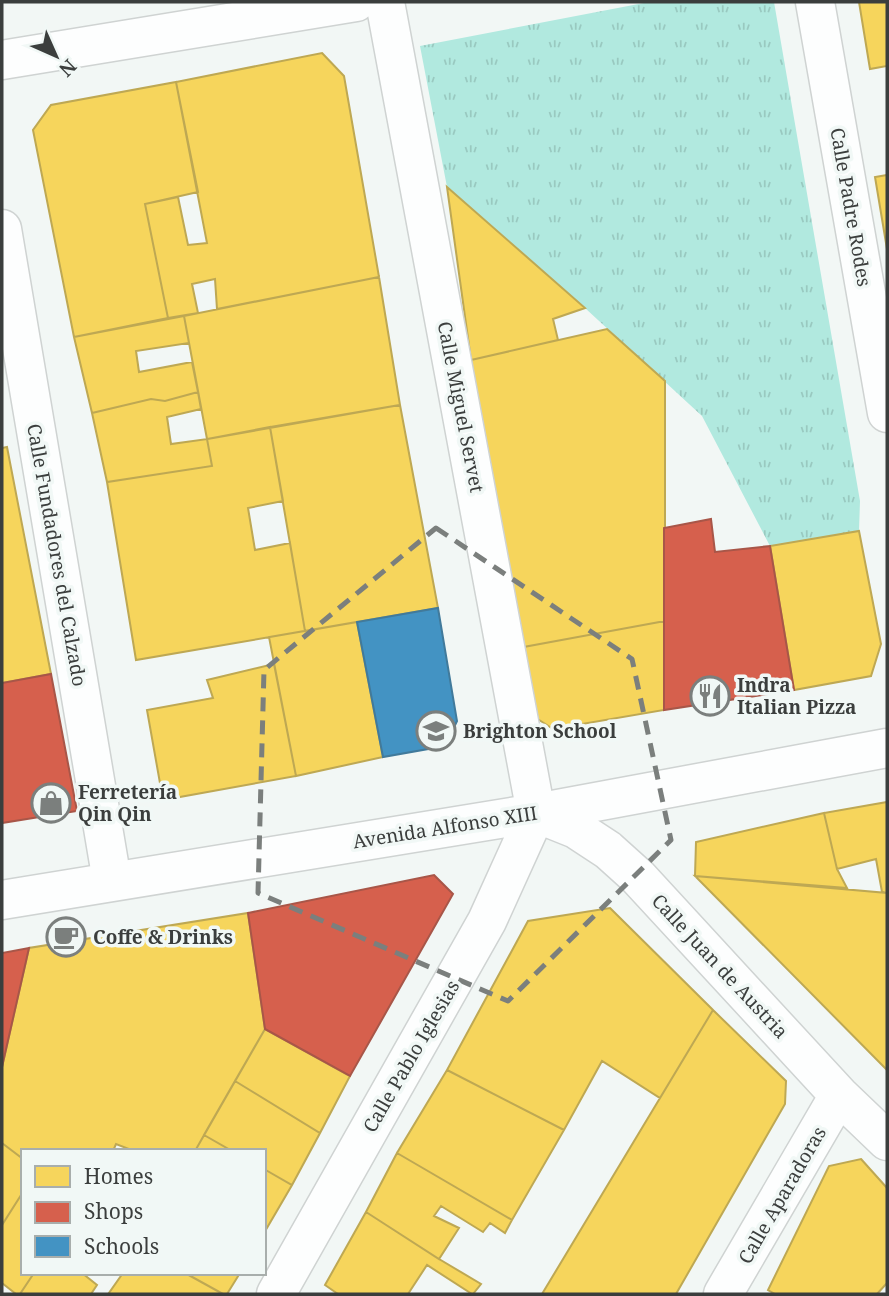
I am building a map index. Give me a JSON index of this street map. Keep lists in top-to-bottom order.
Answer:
{
  "streets": {
    "street": [
      "Calle Padre Rodes",
      "Calle Miguel Servet",
      "Calle Fundadores del Calzado",
      "Avenida Alfonso XIII",
      "Calle Juan de Austria",
      "Calle Pablo Iglesias",
      "Calle Aparadoras"
    ]
  },
  "crossings": [
    ["Calle Miguel Servet", "Avenida Alfonso XIII"],
    ["Calle Miguel Servet", "Calle Juan de Austria"],
    ["Calle Miguel Servet", "Calle Pablo Iglesias"],
    ["Calle Fundadores del Calzado", "Avenida Alfonso XIII"],
    ["Avenida Alfonso XIII", "Calle Juan de Austria"],
    ["Avenida Alfonso XIII", "Calle Pablo Iglesias"],
    ["Calle Juan de Austria", "Calle Pablo Iglesias"],
    ["Calle Juan de Austria", "Calle Aparadoras"]
  ],
  "places": {
    "restaurant": ["Indra Italian Pizza"],
    "school or university": ["Brighton School"],
    "shop": ["Ferretería Qin Qin"],
    "cafe": ["Coffe & Drinks"]
  },
  "legend": ["Homes", "Shops", "Schools"],
  "north": "bottom right"
}
